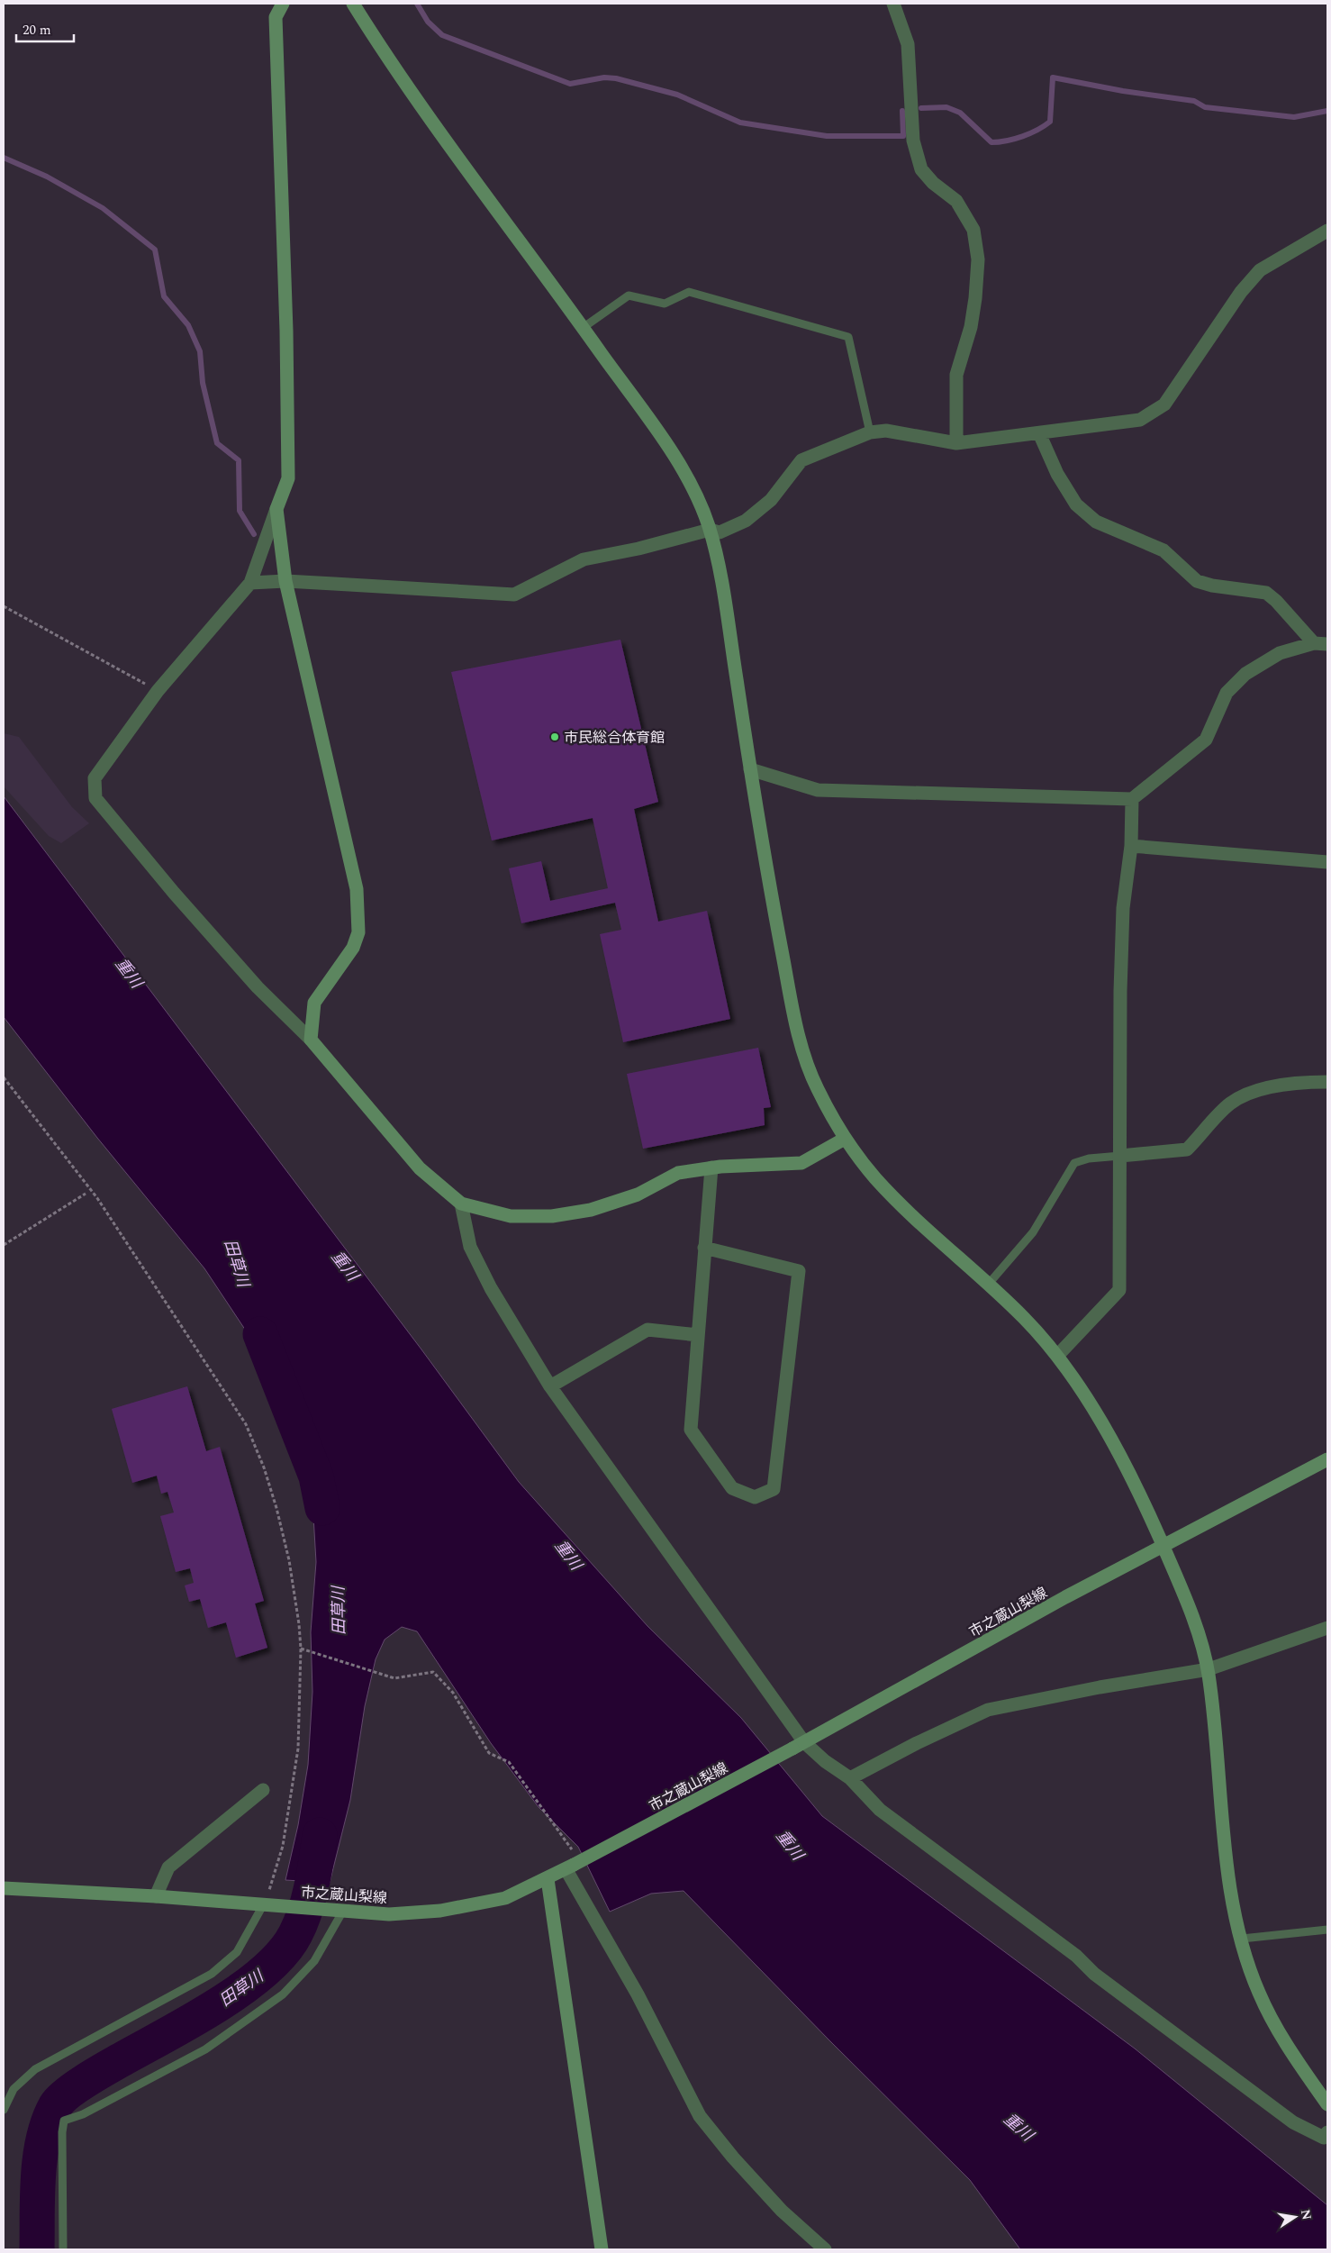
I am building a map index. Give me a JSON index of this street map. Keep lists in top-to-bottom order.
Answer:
{
  "streets": {
    "street": ["市之蔵山梨線"]
  },
  "water": ["重川", "田草川"],
  "places": ["市民総合体育館"],
  "scale_bar": "20 m",
  "north": "right"
}
